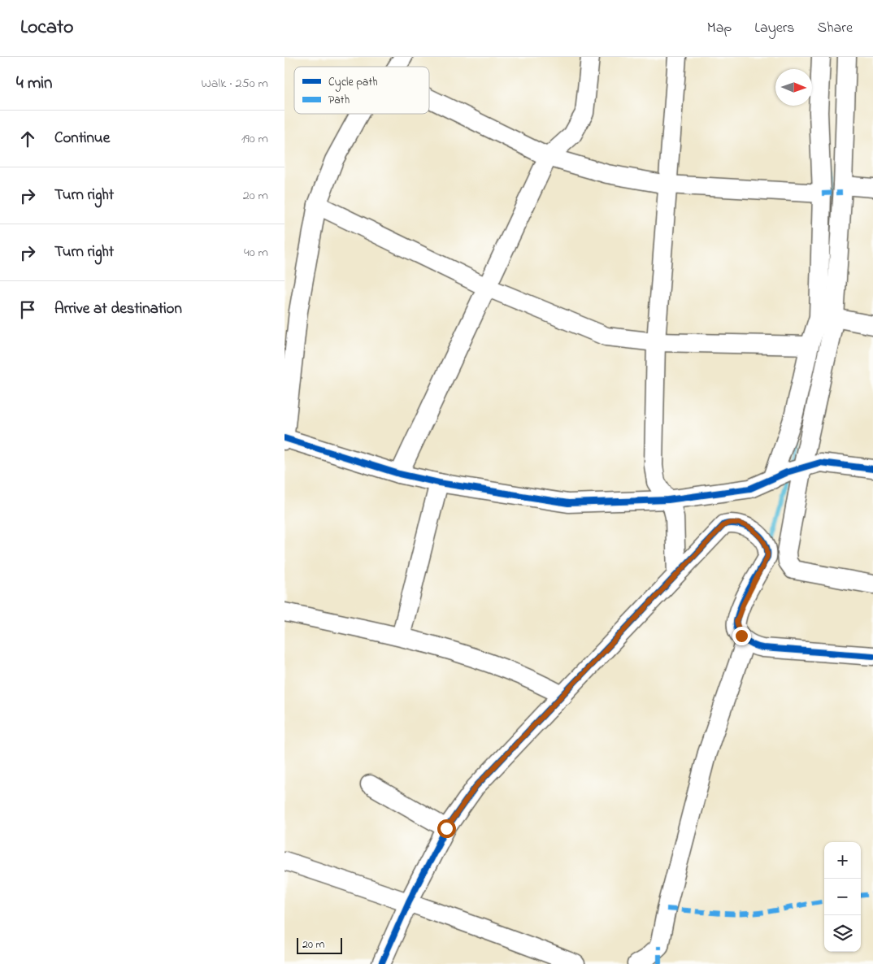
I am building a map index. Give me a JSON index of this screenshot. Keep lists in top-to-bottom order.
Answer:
{
  "legend": ["Cycle path", "Path"],
  "scale_bar": "20 m",
  "north": "right",
  "page": {
    "header": "Locato",
    "nav": ["Map", "Layers", "Share"],
    "heading": ["4 min", "Walk · 250 m"],
    "list": [
      ["Continue", "190 m"],
      ["Turn right", "20 m"],
      ["Turn right", "40 m"],
      "Arrive at destination"
    ],
    "map_buttons": ["+", "−"],
    "scale": "20 m"
  }
}
